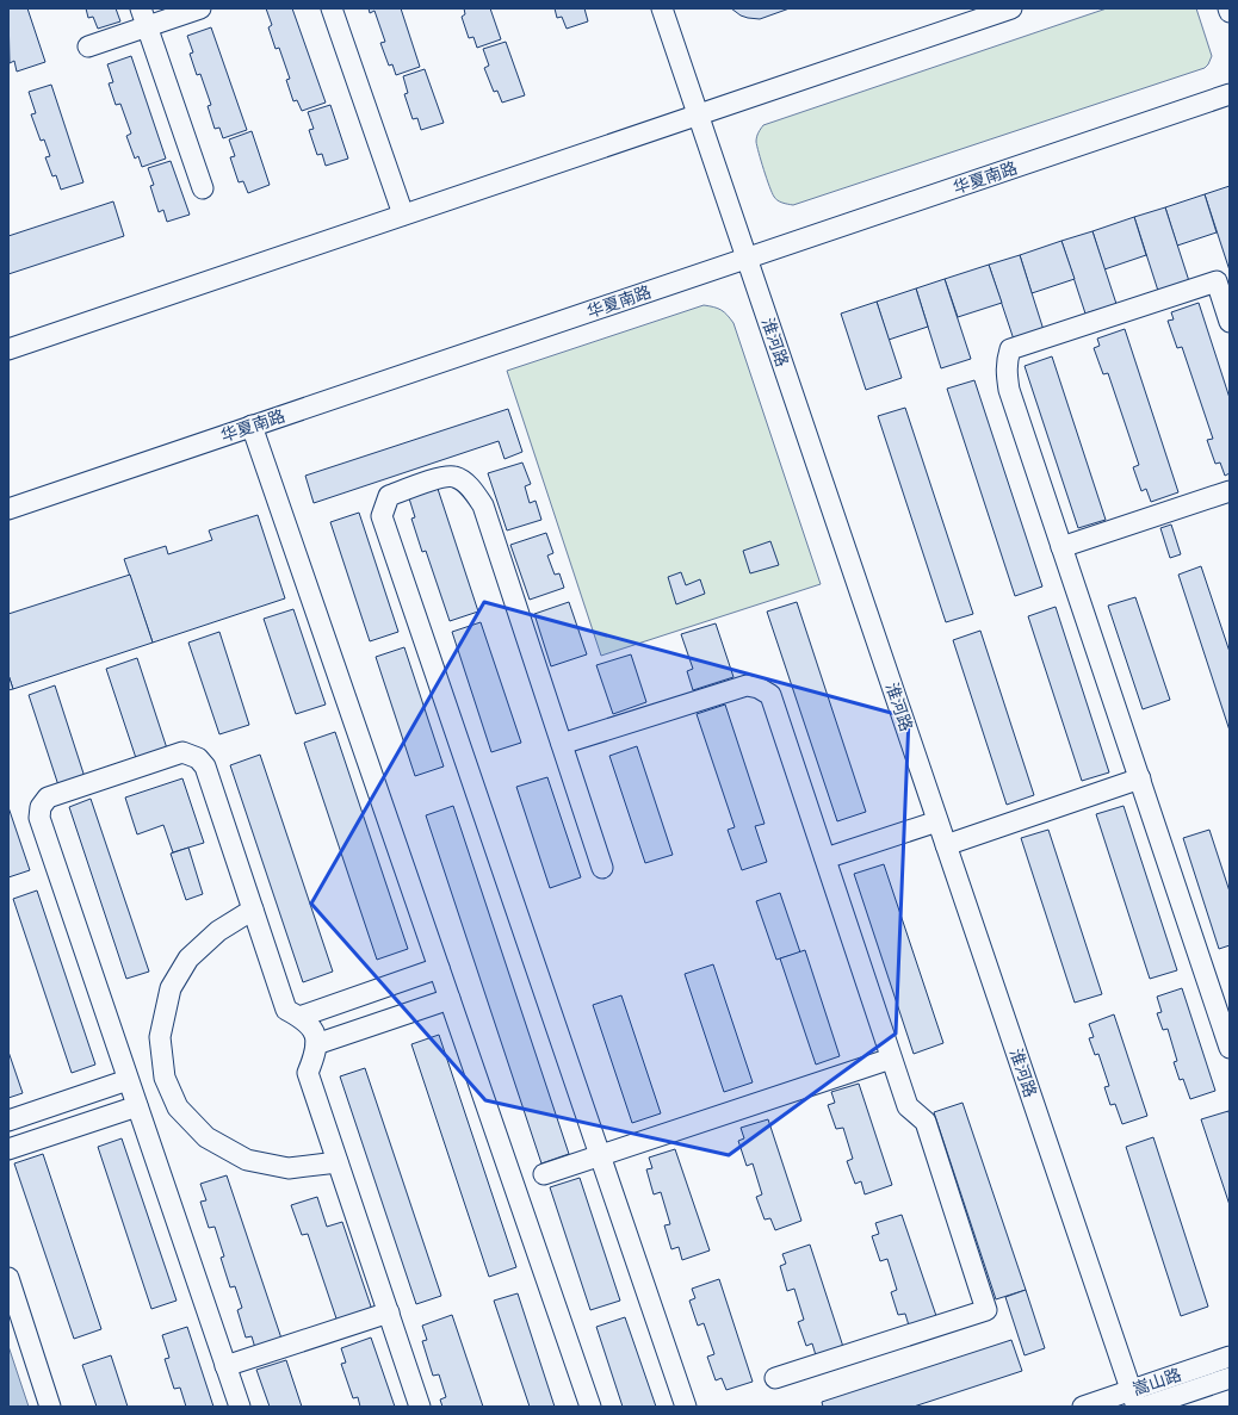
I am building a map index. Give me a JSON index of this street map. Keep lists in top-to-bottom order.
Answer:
{
  "streets": {
    "street": ["华夏南路", "淮河路", "嵩山路"]
  },
  "crossings": [
    ["华夏南路", "淮河路"],
    ["淮河路", "嵩山路"]
  ]
}
